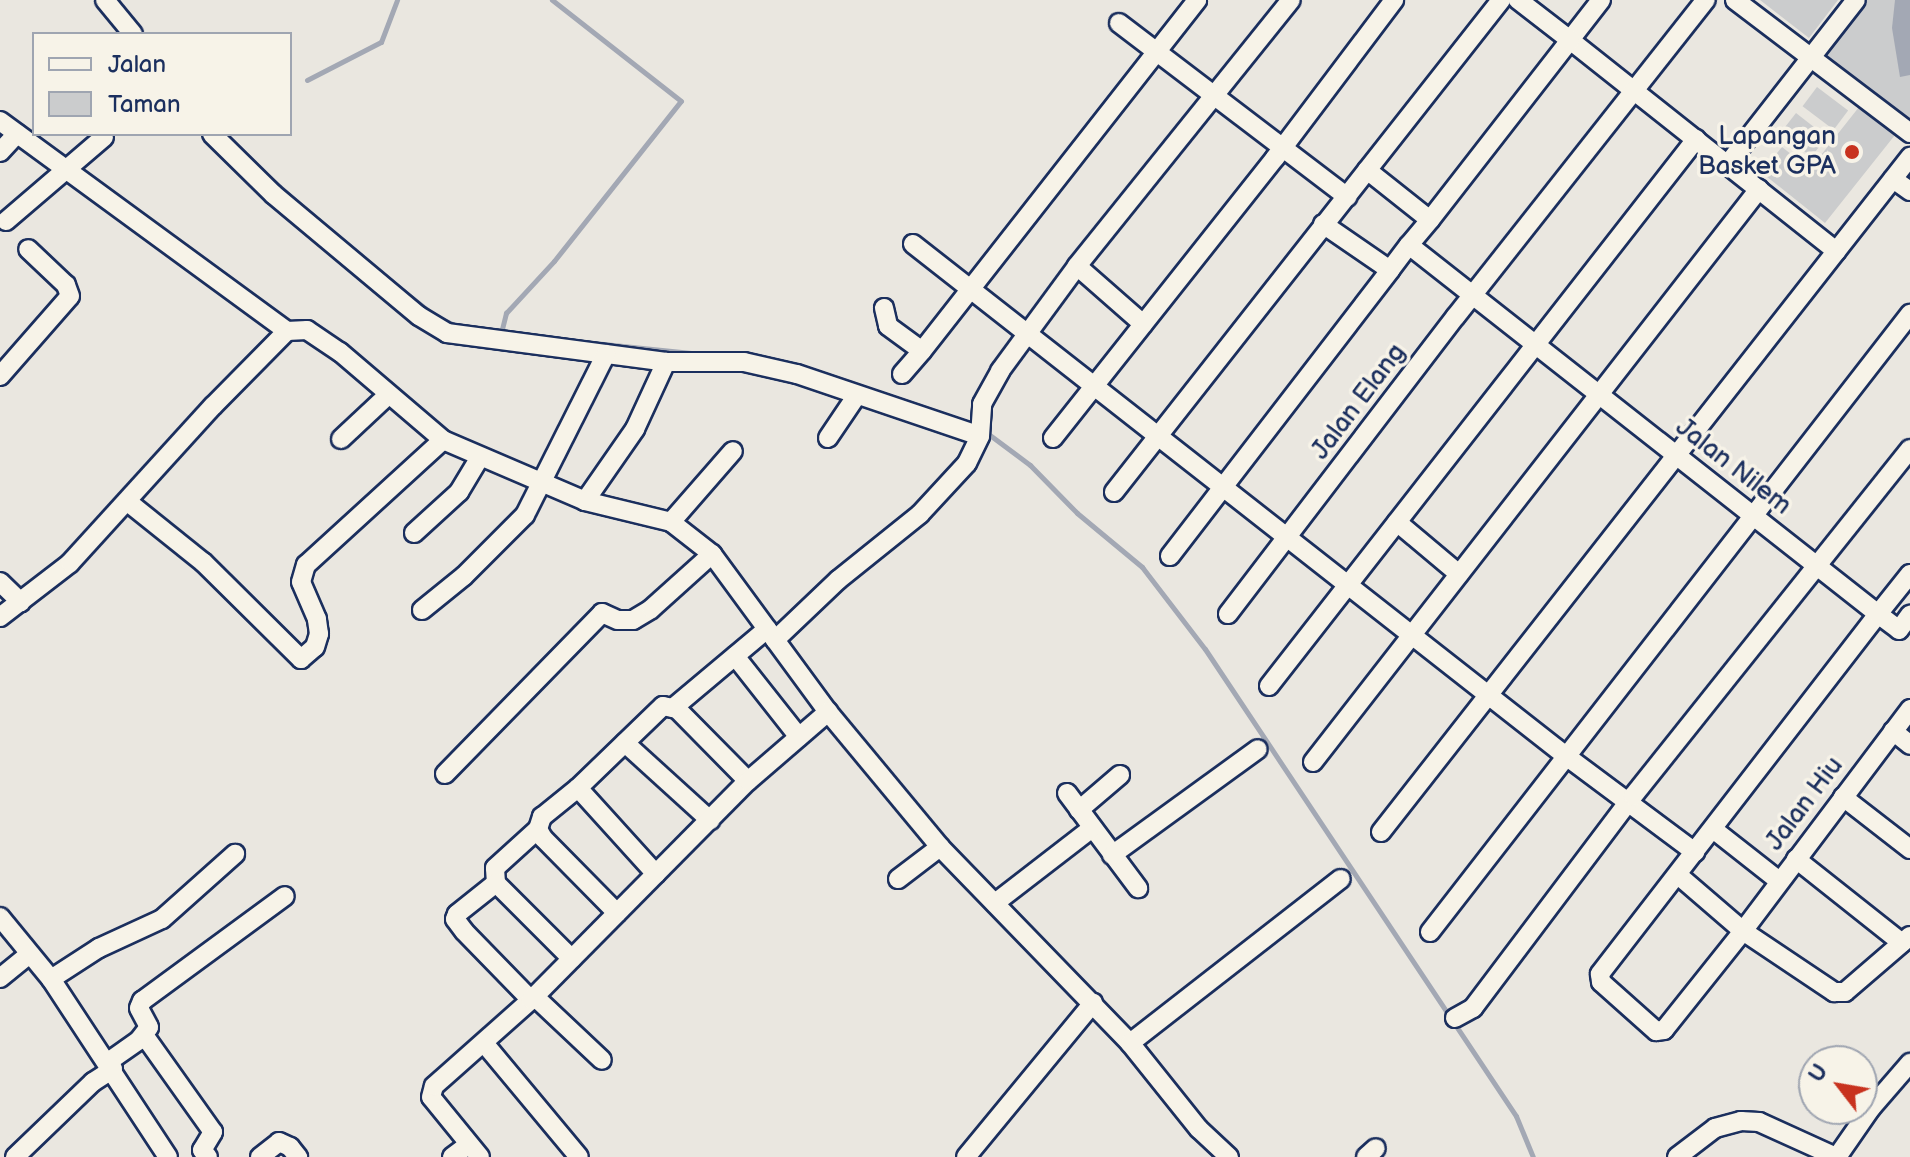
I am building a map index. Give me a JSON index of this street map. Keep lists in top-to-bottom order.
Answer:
{
  "streets": {
    "street": ["Jalan Elang", "Jalan Nilem", "Jalan Hiu"]
  },
  "crossings": [
    ["Jalan Elang", "Jalan Nilem"]
  ],
  "places": ["Lapangan Basket GPA"],
  "legend": ["Jalan", "Taman"],
  "north": "top left"
}
